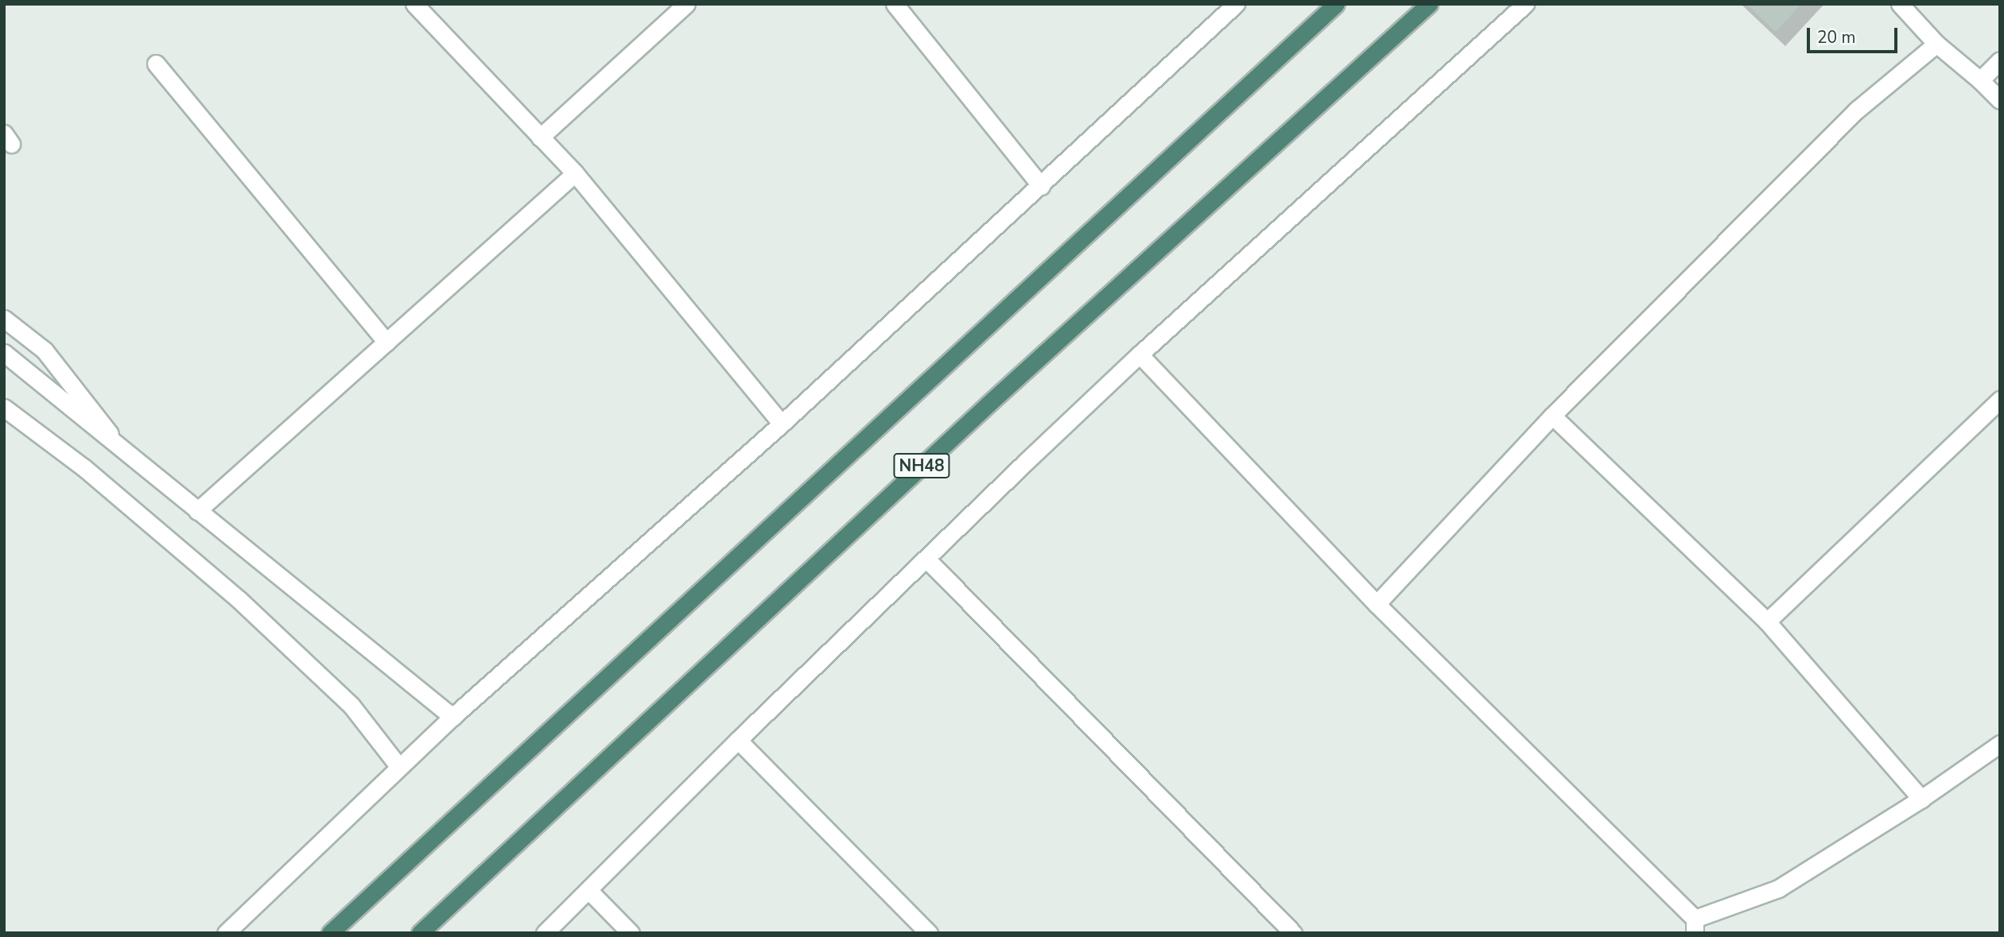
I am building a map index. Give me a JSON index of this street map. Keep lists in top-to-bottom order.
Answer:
{
  "streets": {
    "highway": ["NH48"]
  },
  "scale_bar": "20 m"
}
